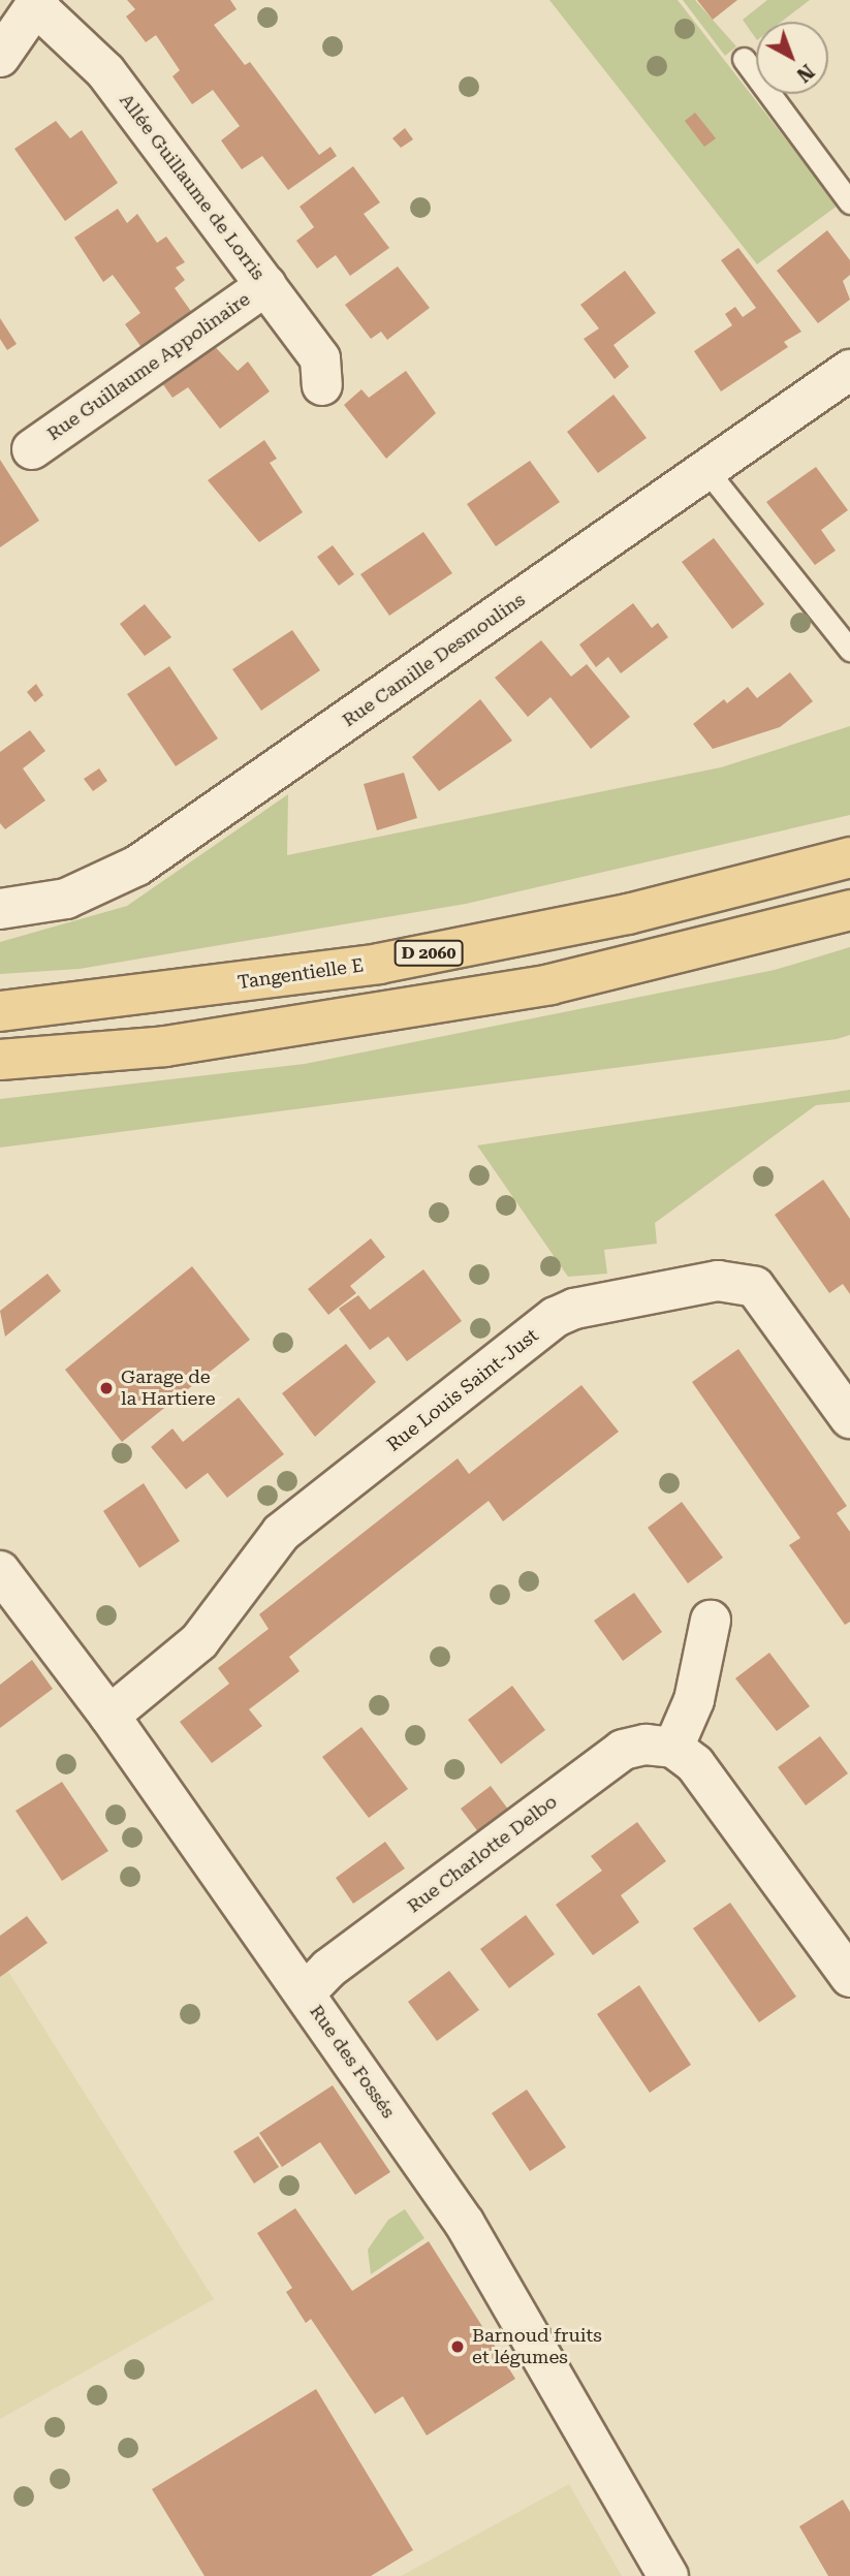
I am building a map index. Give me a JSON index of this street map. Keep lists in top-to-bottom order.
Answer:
{
  "streets": {
    "main road": ["D 2060", "Tangentielle E"],
    "street": [
      "Allée Guillaume de Lorris",
      "Rue Guillaume Appolinaire",
      "Rue Camille Desmoulins",
      "Rue Louis Saint-Just",
      "Rue Charlotte Delbo",
      "Rue des Fossés"
    ]
  },
  "crossings": [
    ["Allée Guillaume de Lorris", "Rue Guillaume Appolinaire"],
    ["Rue Louis Saint-Just", "Rue des Fossés"],
    ["Rue Charlotte Delbo", "Rue des Fossés"]
  ],
  "places": ["Garage de la Hartiere", "Barnoud fruits et légumes"],
  "north": "bottom right"
}
